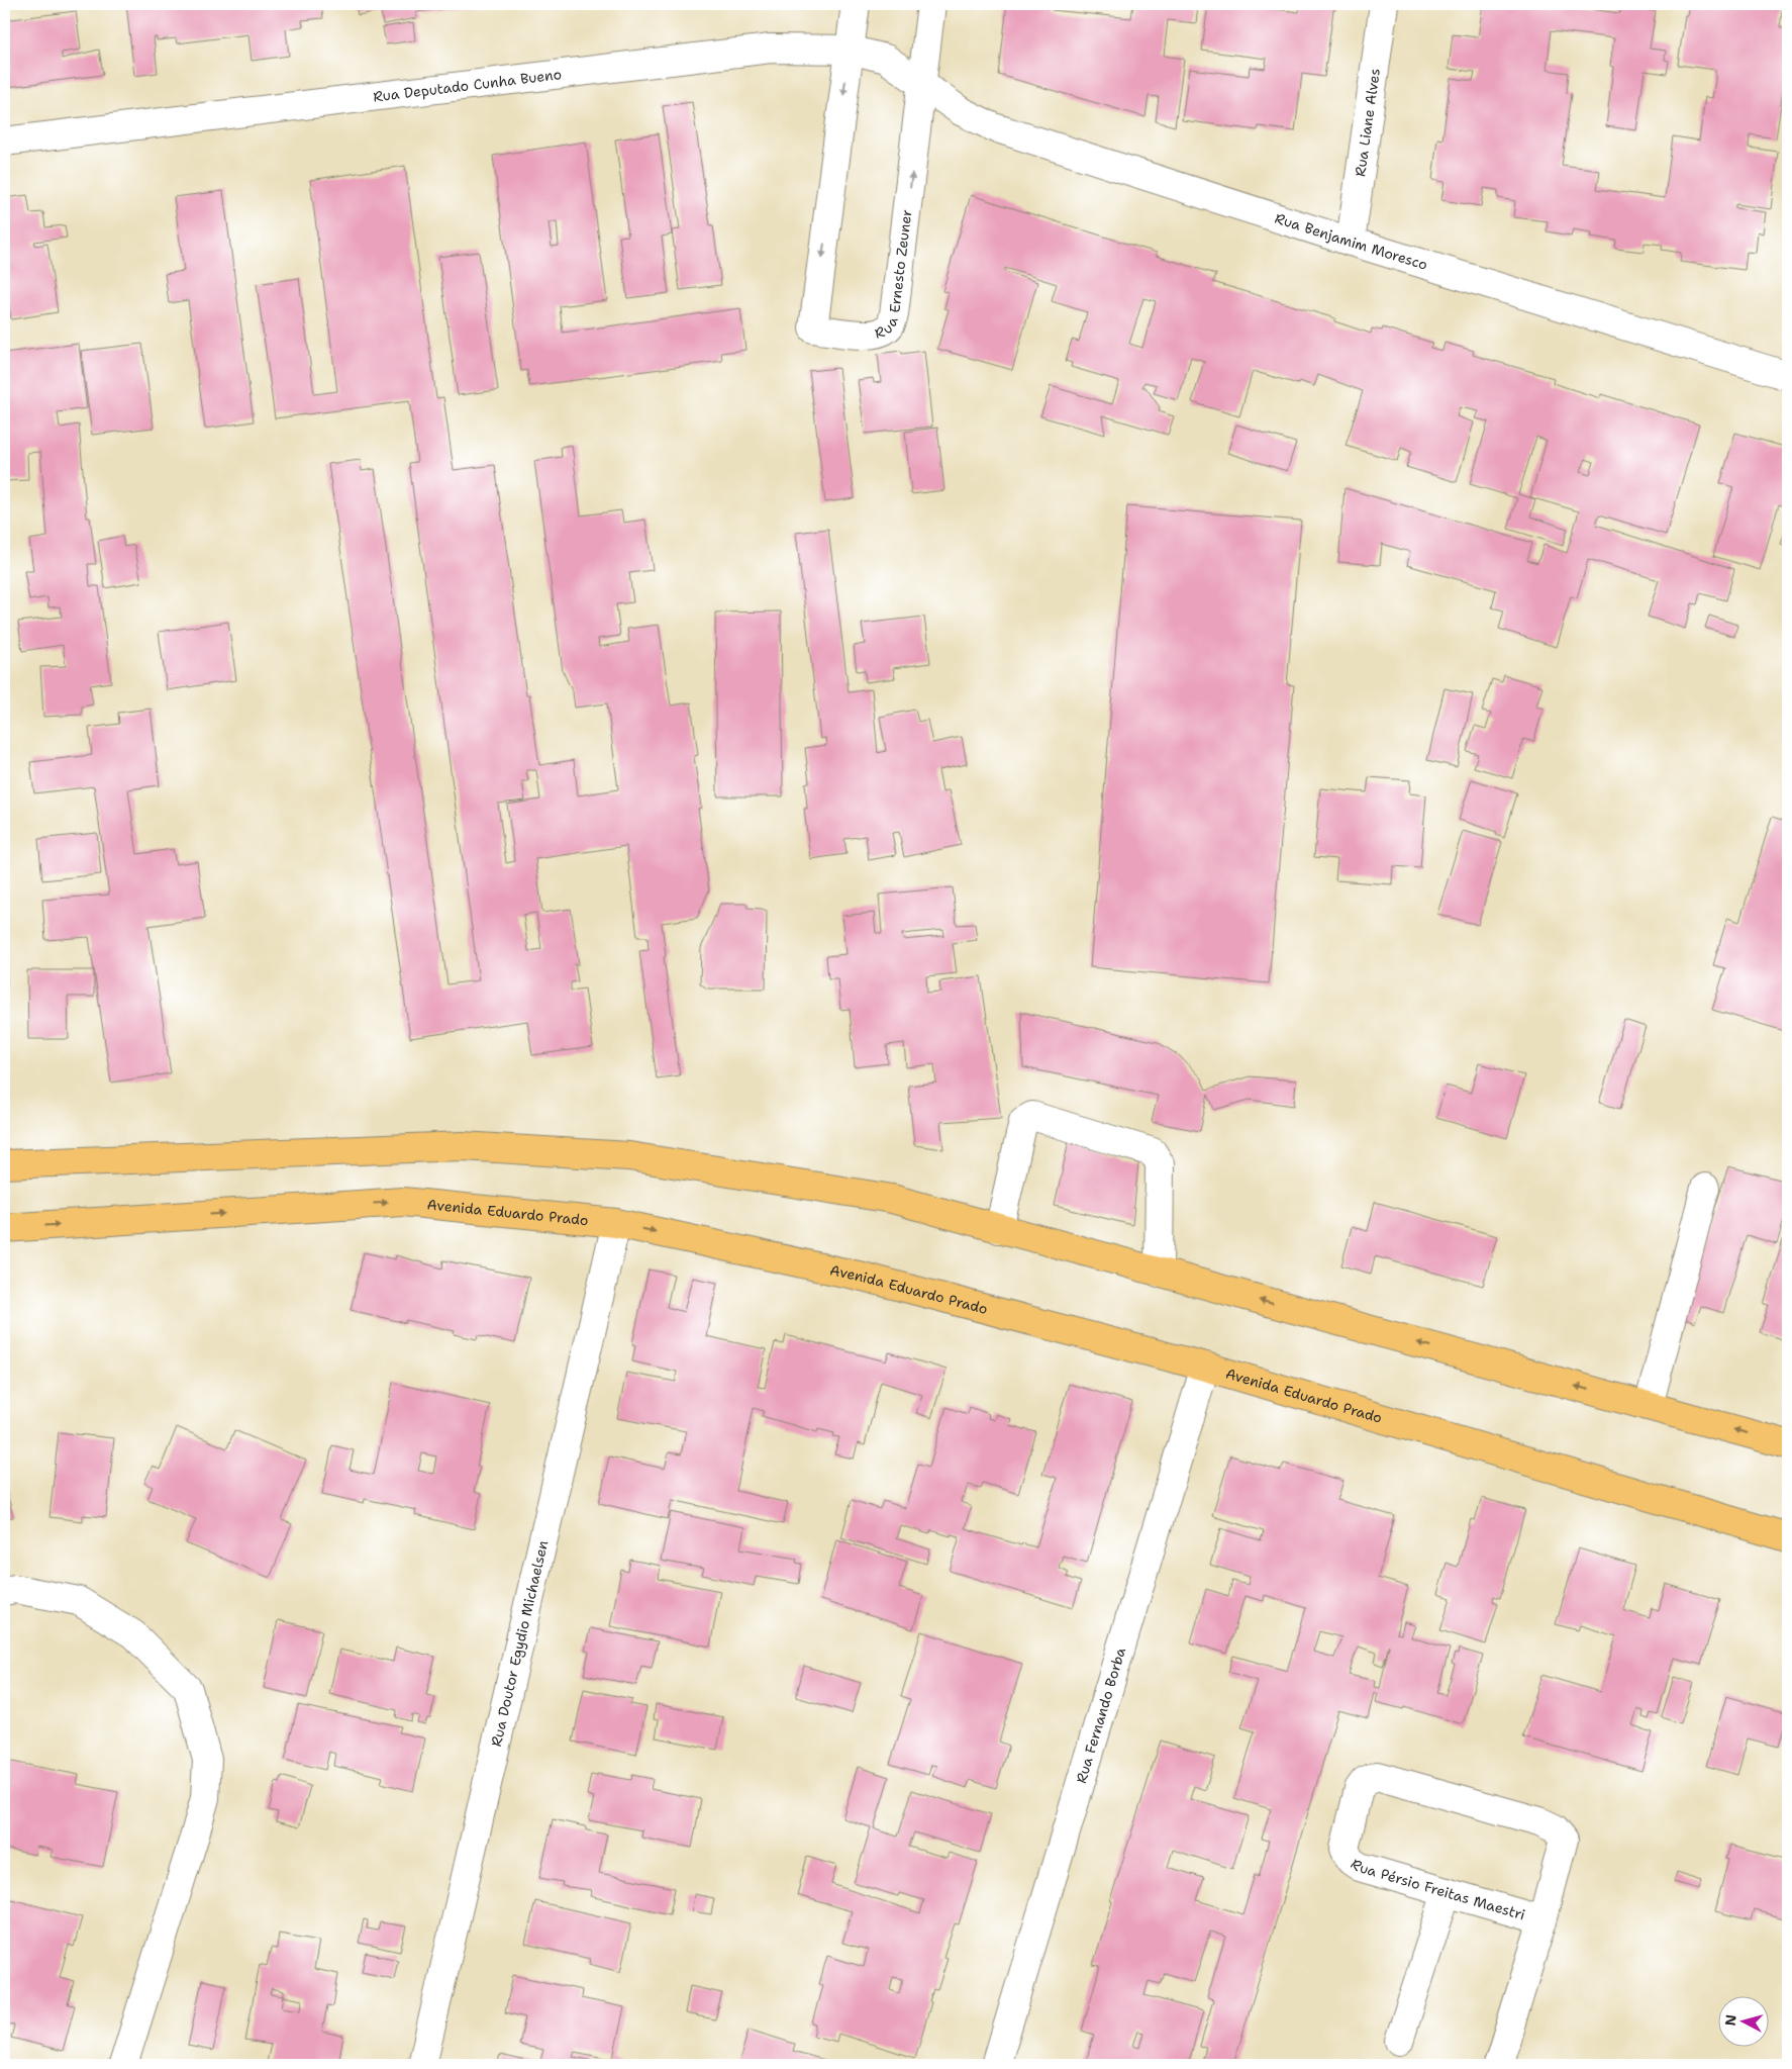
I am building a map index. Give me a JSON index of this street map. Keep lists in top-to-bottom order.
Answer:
{
  "streets": {
    "main road": ["Avenida Eduardo Prado"],
    "street": [
      "Rua Deputado Cunha Bueno",
      "Rua Liane Alves",
      "Rua Benjamim Moresco",
      "Rua Ernesto Zeuner",
      "Rua Doutor Egydio Michaelsen",
      "Rua Fernando Borba",
      "Rua Pérsio Freitas Maestri"
    ]
  },
  "crossings": [
    ["Rua Deputado Cunha Bueno", "Rua Benjamim Moresco"],
    ["Rua Deputado Cunha Bueno", "Rua Ernesto Zeuner"],
    ["Rua Liane Alves", "Rua Benjamim Moresco"],
    ["Rua Benjamim Moresco", "Rua Ernesto Zeuner"],
    ["Avenida Eduardo Prado", "Rua Doutor Egydio Michaelsen"],
    ["Avenida Eduardo Prado", "Rua Fernando Borba"]
  ],
  "north": "left"
}
